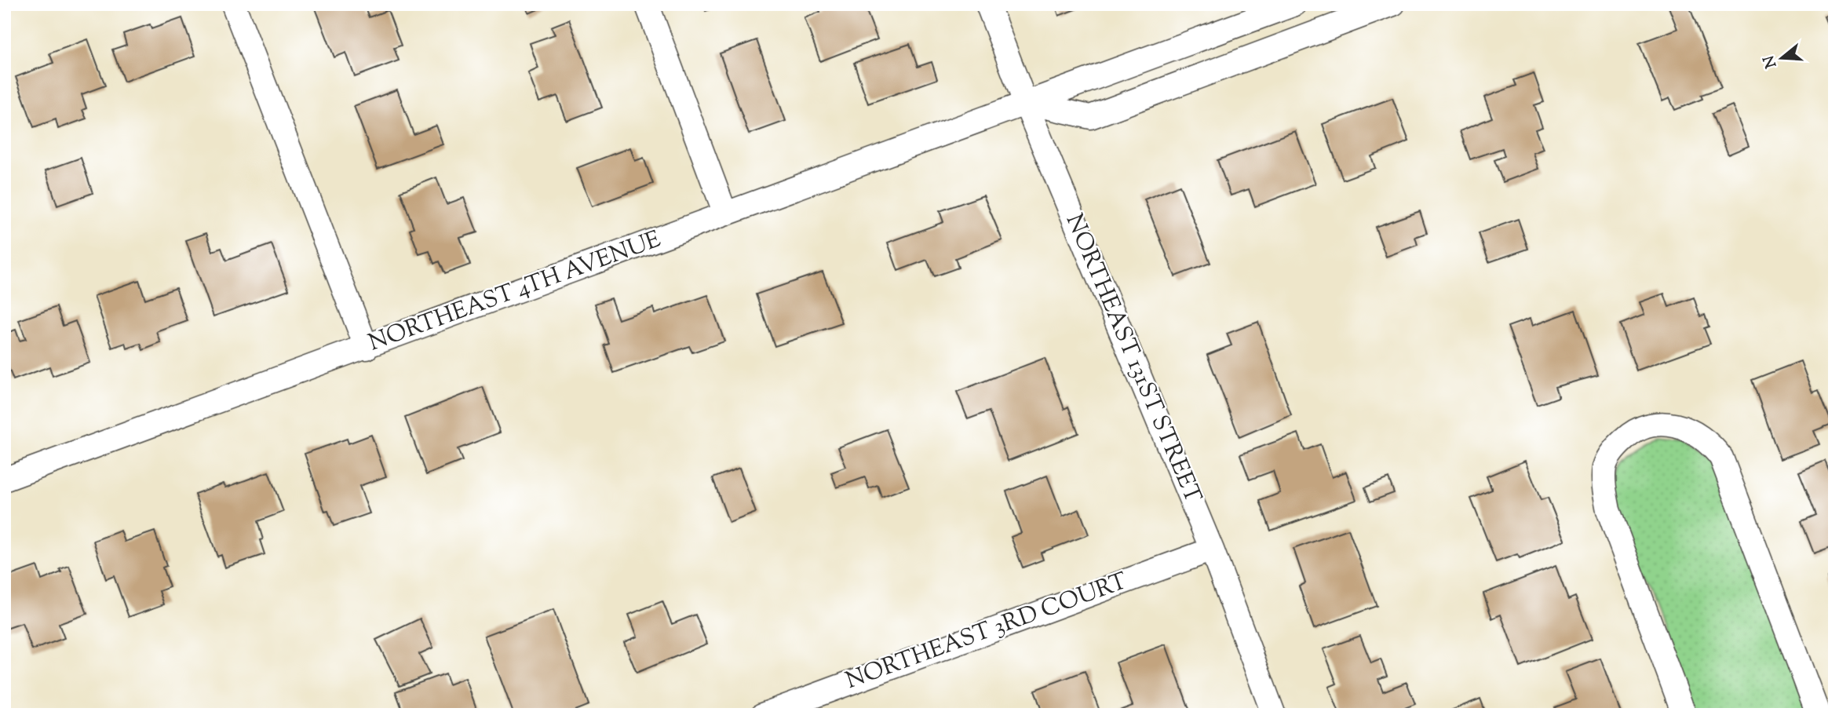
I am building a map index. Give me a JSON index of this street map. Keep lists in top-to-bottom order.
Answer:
{
  "streets": {
    "street": ["NORTHEAST 4TH AVENUE", "NORTHEAST 131ST STREET", "NORTHEAST 3RD COURT"]
  },
  "crossings": [
    ["NORTHEAST 4TH AVENUE", "NORTHEAST 131ST STREET"],
    ["NORTHEAST 131ST STREET", "NORTHEAST 3RD COURT"]
  ],
  "north": "left"
}
